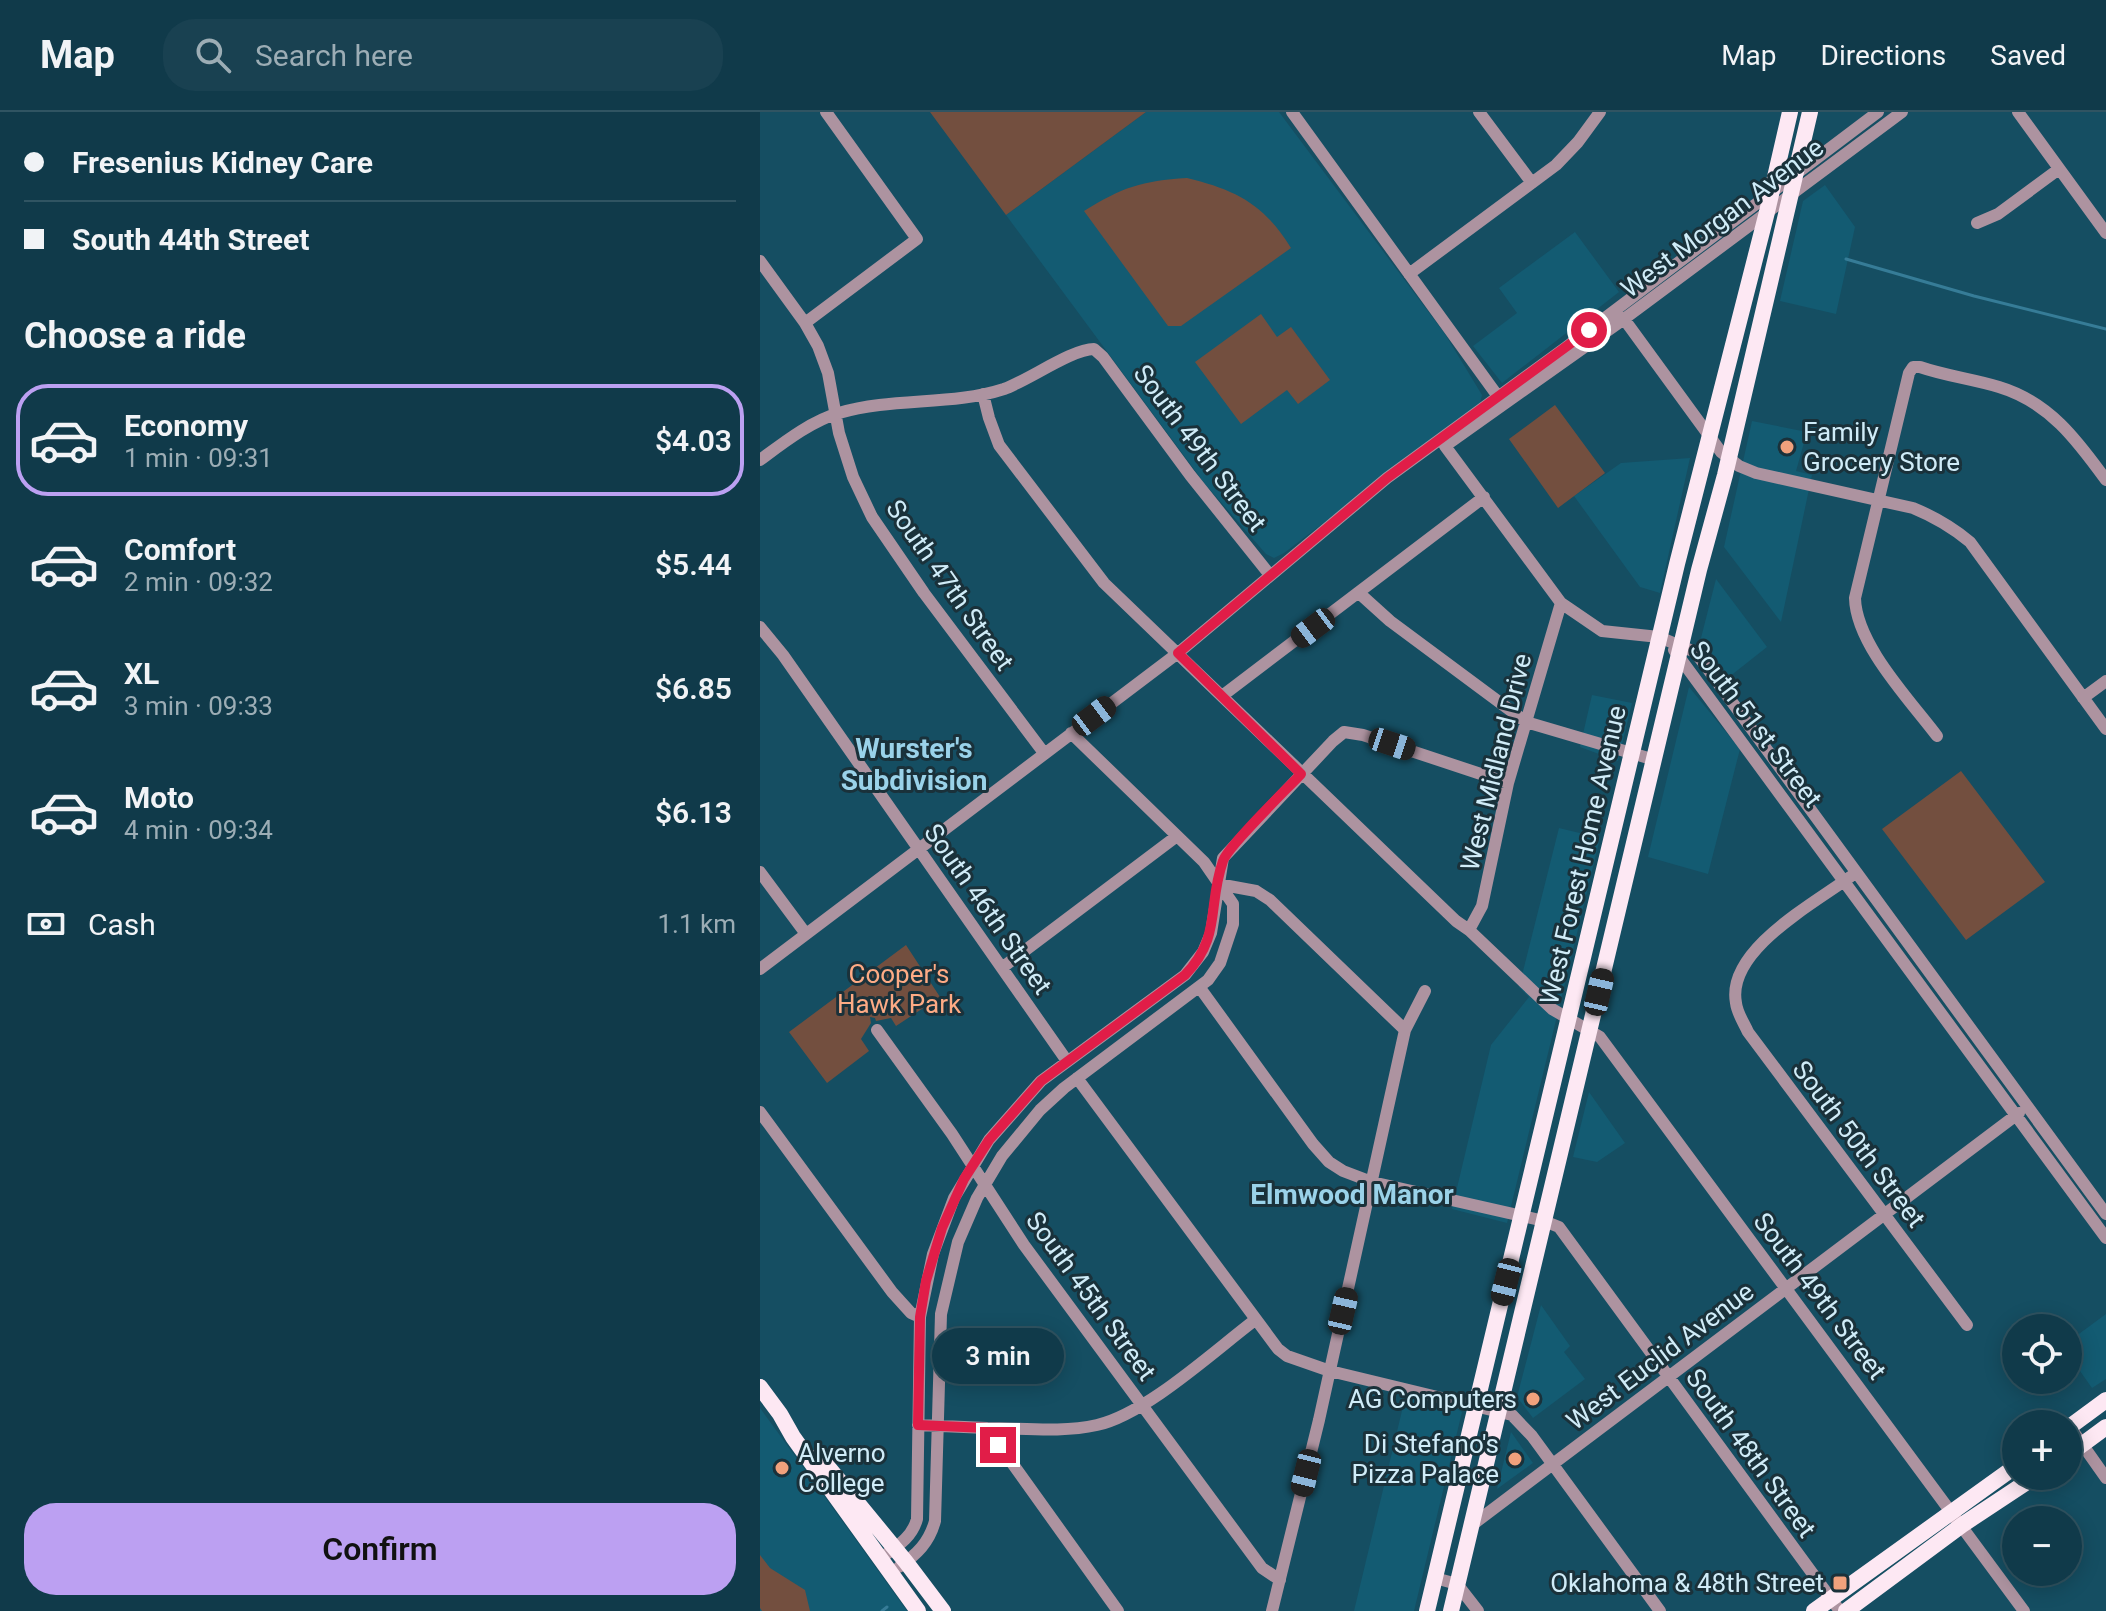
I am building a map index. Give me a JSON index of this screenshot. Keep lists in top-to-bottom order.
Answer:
{
  "streets": {
    "main road": ["West Forest Home Avenue"],
    "street": [
      "West Morgan Avenue",
      "South 49th Street",
      "South 47th Street",
      "South 51st Street",
      "West Midland Drive",
      "South 46th Street",
      "South 50th Street",
      "South 45th Street",
      "West Euclid Avenue",
      "South 48th Street"
    ]
  },
  "crossings": [
    ["West Morgan Avenue", "South 49th Street"],
    ["West Morgan Avenue", "South 47th Street"],
    ["West Morgan Avenue", "West Forest Home Avenue"],
    ["West Morgan Avenue", "South 46th Street"],
    ["South 49th Street", "West Midland Drive"],
    ["South 49th Street", "West Forest Home Avenue"],
    ["South 49th Street", "West Euclid Avenue"],
    ["South 51st Street", "West Forest Home Avenue"],
    ["South 51st Street", "South 50th Street"],
    ["South 51st Street", "West Euclid Avenue"],
    ["West Forest Home Avenue", "West Euclid Avenue"],
    ["West Forest Home Avenue", "South 48th Street"],
    ["South 50th Street", "West Euclid Avenue"],
    ["West Euclid Avenue", "South 48th Street"]
  ],
  "districts": ["Wurster's Subdivision", "Elmwood Manor"],
  "parks": ["Cooper's Hawk Park"],
  "places": {
    "other": [
      "Family Grocery Store",
      "AG Computers",
      "Di Stefano's Pizza Palace",
      "Alverno College"
    ],
    "transit": ["Oklahoma & 48th Street"]
  },
  "page": {
    "header": "Map",
    "search": "Search here",
    "nav": ["Map", "Directions", "Saved"],
    "banner": ["Fresenius Kidney Care", "South 44th Street"],
    "heading": "Choose a ride",
    "list": [
      {
        "name": "Economy",
        "note": "1 min · 09:31",
        "value": "$4.03"
      },
      {
        "name": "Comfort",
        "note": "2 min · 09:32",
        "value": "$5.44"
      },
      {
        "name": "XL",
        "note": "3 min · 09:33",
        "value": "$6.85"
      },
      {
        "name": "Moto",
        "note": "4 min · 09:34",
        "value": "$6.13"
      }
    ],
    "pay": ["Cash", "1.1 km"],
    "map_buttons": ["+", "−"],
    "bubble": "3 min",
    "buttons": "Confirm"
  }
}
